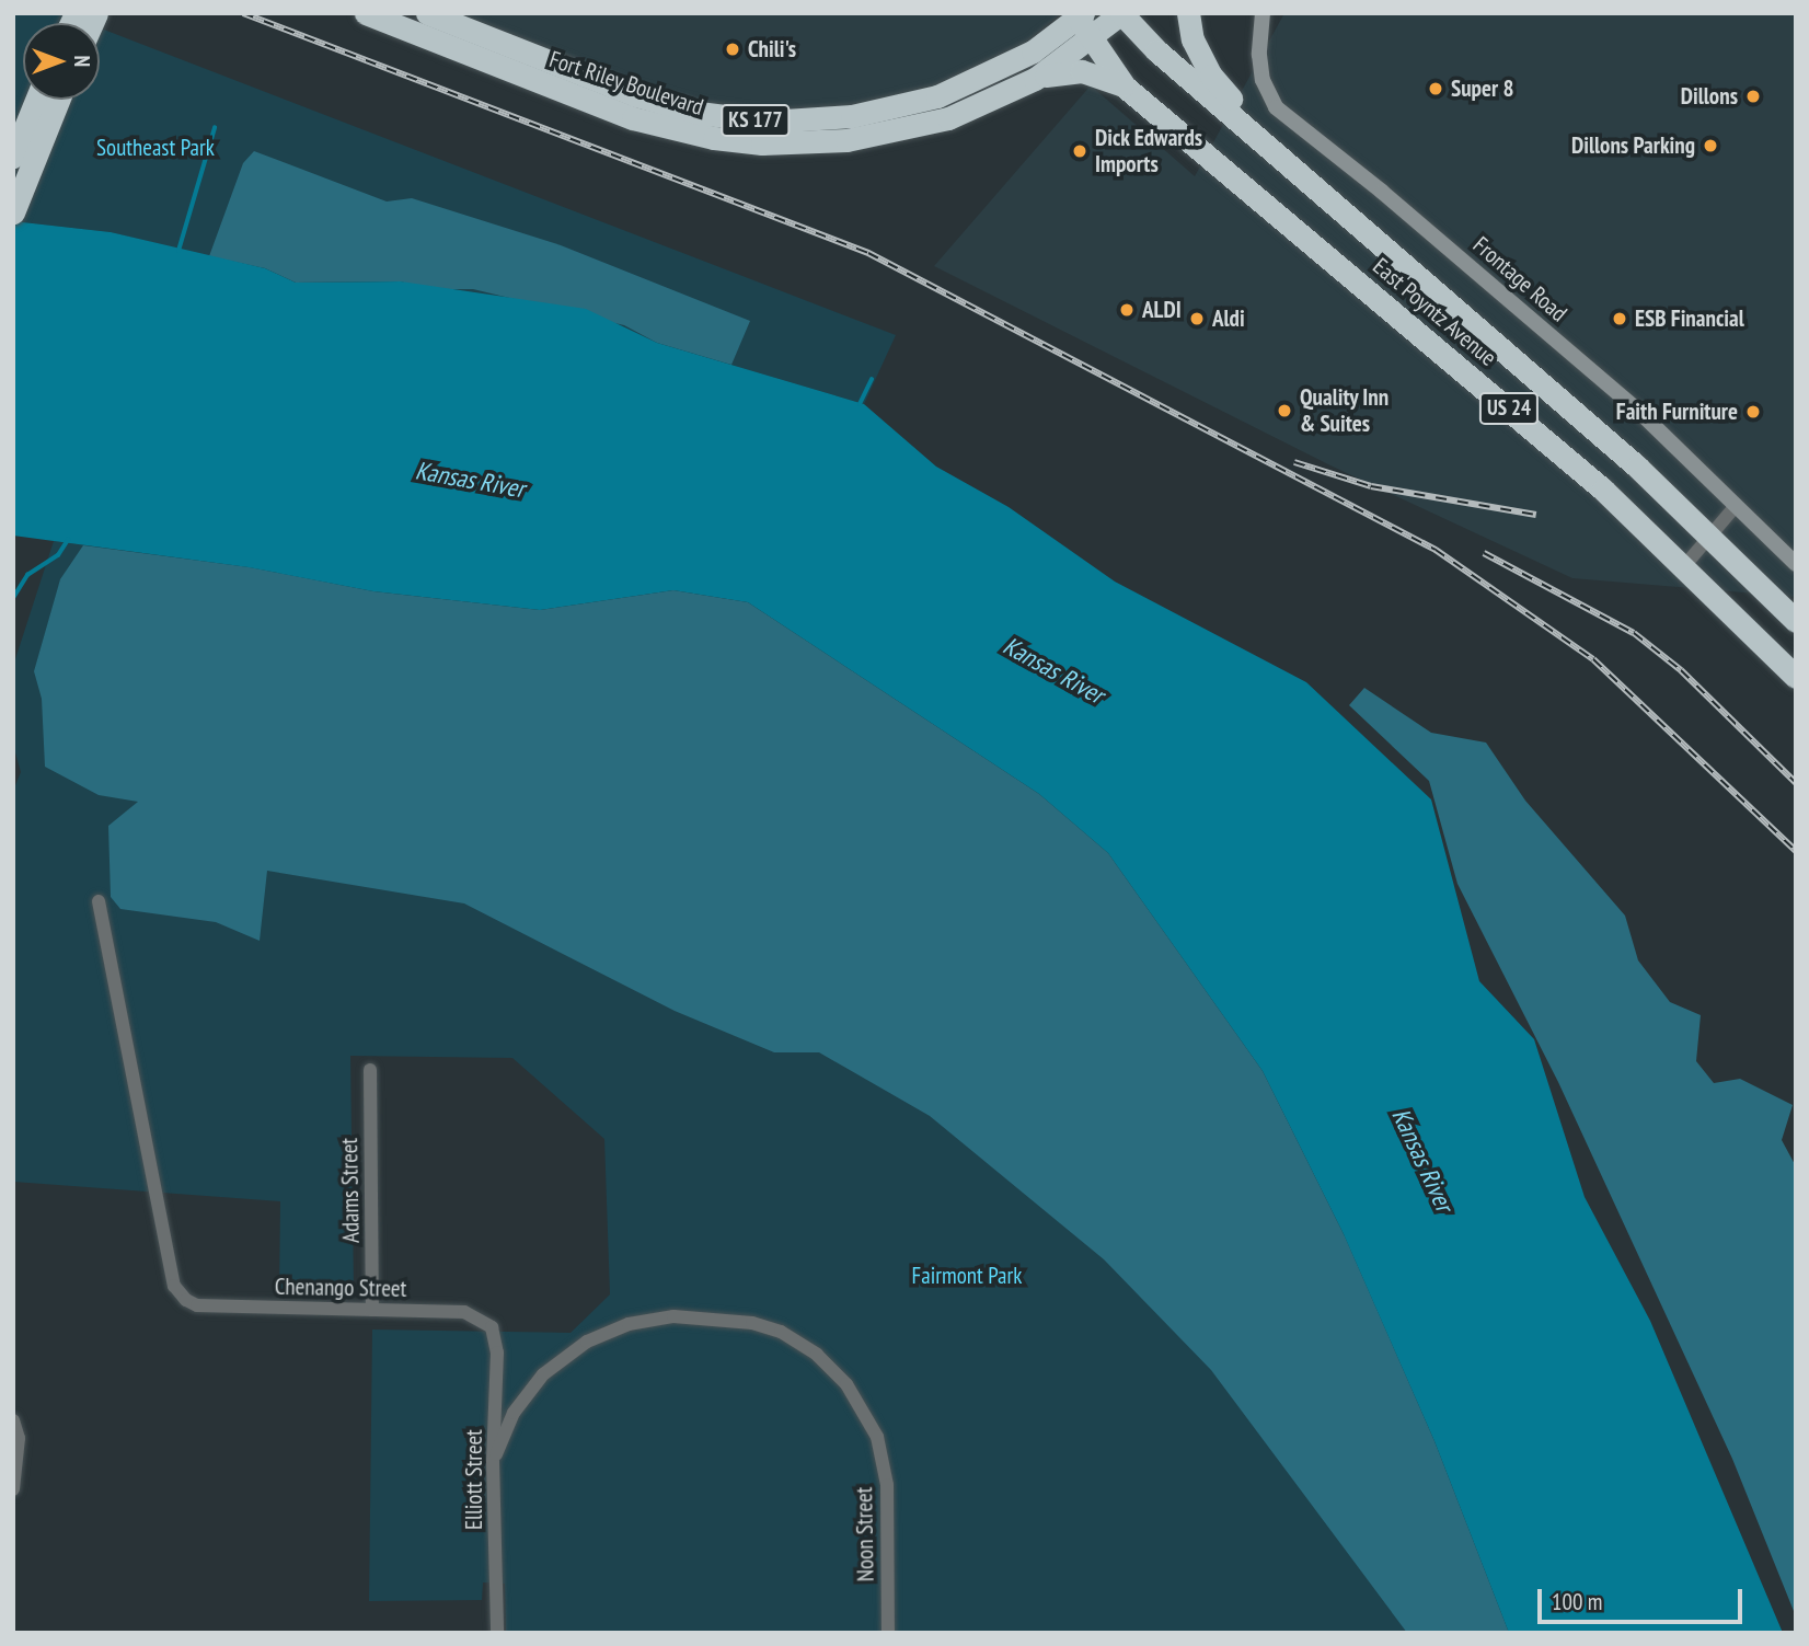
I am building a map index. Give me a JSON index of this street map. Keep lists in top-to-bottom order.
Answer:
{
  "streets": {
    "highway": [
      "Fort Riley Boulevard",
      "KS 177",
      "East Poyntz Avenue",
      "US 24"
    ],
    "street": [
      "Frontage Road",
      "Adams Street",
      "Chenango Street",
      "Elliott Street",
      "Noon Street"
    ]
  },
  "crossings": [
    ["Fort Riley Boulevard", "East Poyntz Avenue"],
    ["East Poyntz Avenue", "US 24"],
    ["Adams Street", "Chenango Street"],
    ["Chenango Street", "Elliott Street"],
    ["Elliott Street", "Noon Street"]
  ],
  "water": ["Kansas River"],
  "parks": ["Southeast Park", "Fairmont Park"],
  "places": [
    "Chili's",
    "Super 8",
    "Dillons",
    "Dillons Parking",
    "Dick Edwards Imports",
    "ALDI",
    "Aldi",
    "ESB Financial",
    "Quality Inn & Suites",
    "Faith Furniture"
  ],
  "scale_bar": "100 m",
  "north": "right"
}
